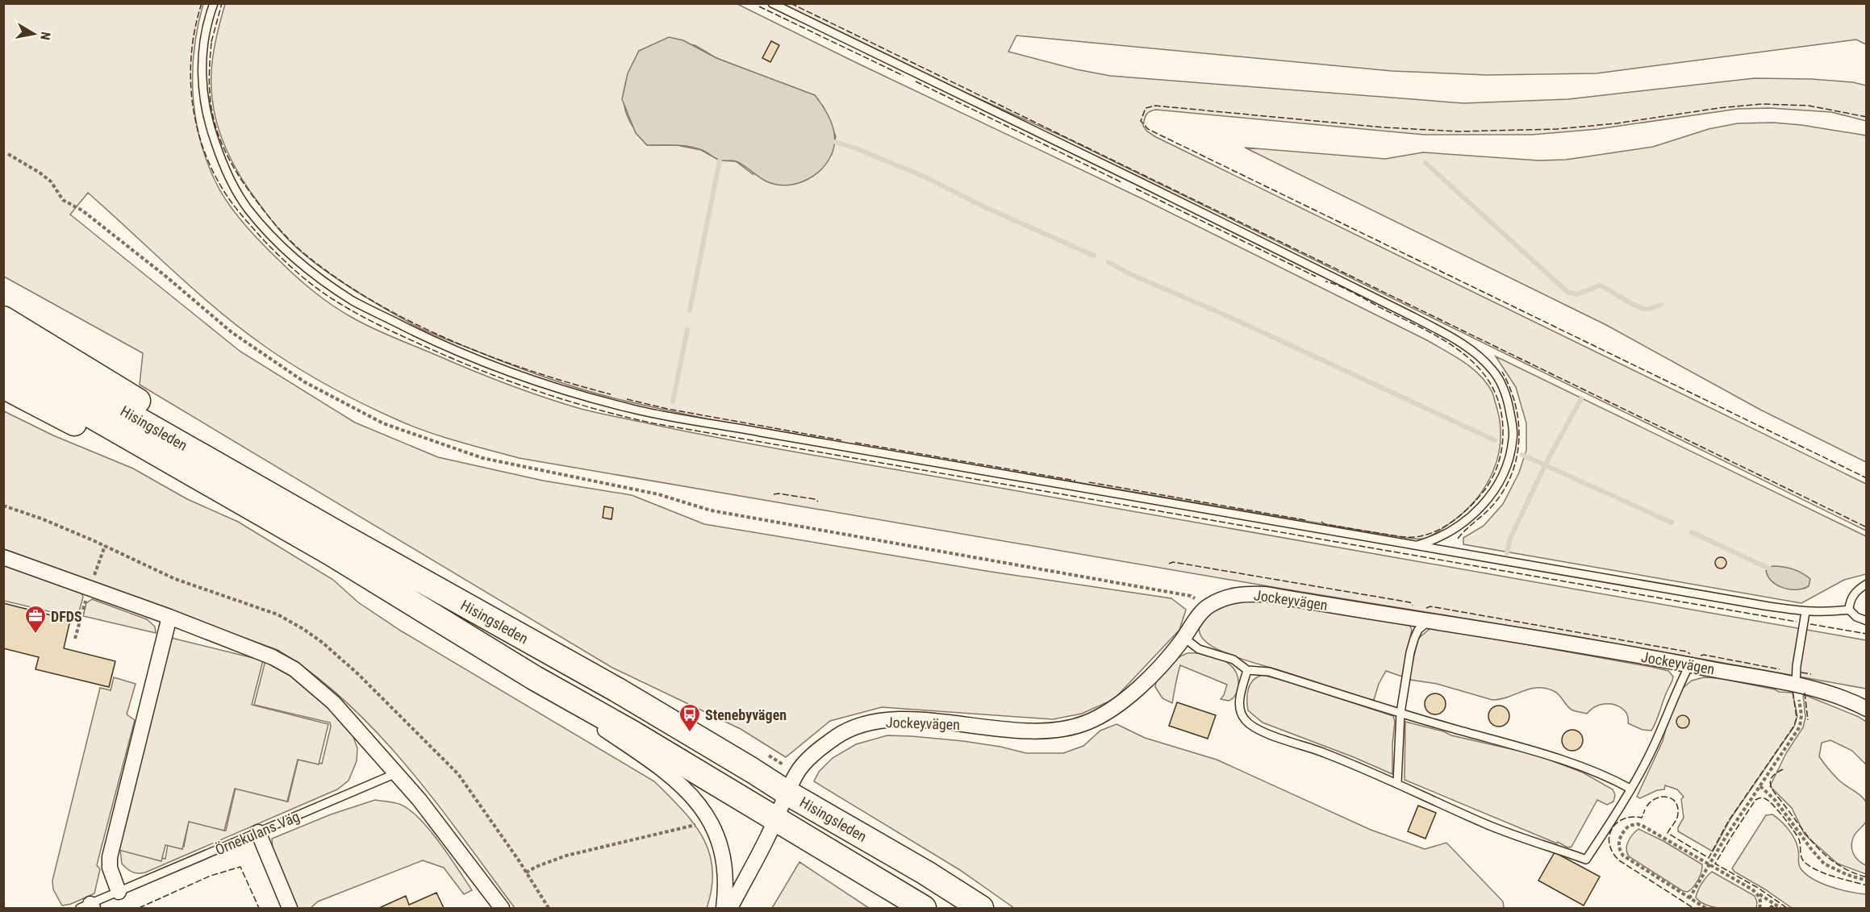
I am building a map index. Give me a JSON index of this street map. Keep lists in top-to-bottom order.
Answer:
{
  "streets": {
    "highway": ["Hisingsleden"],
    "street": ["Jockeyvägen"],
    "lane": ["Örnekulans Väg"]
  },
  "crossings": [
    ["Hisingsleden", "Jockeyvägen"]
  ],
  "places": {
    "office": ["DFDS"],
    "bus stop": ["Stenebyvägen"]
  },
  "north": "right"
}
